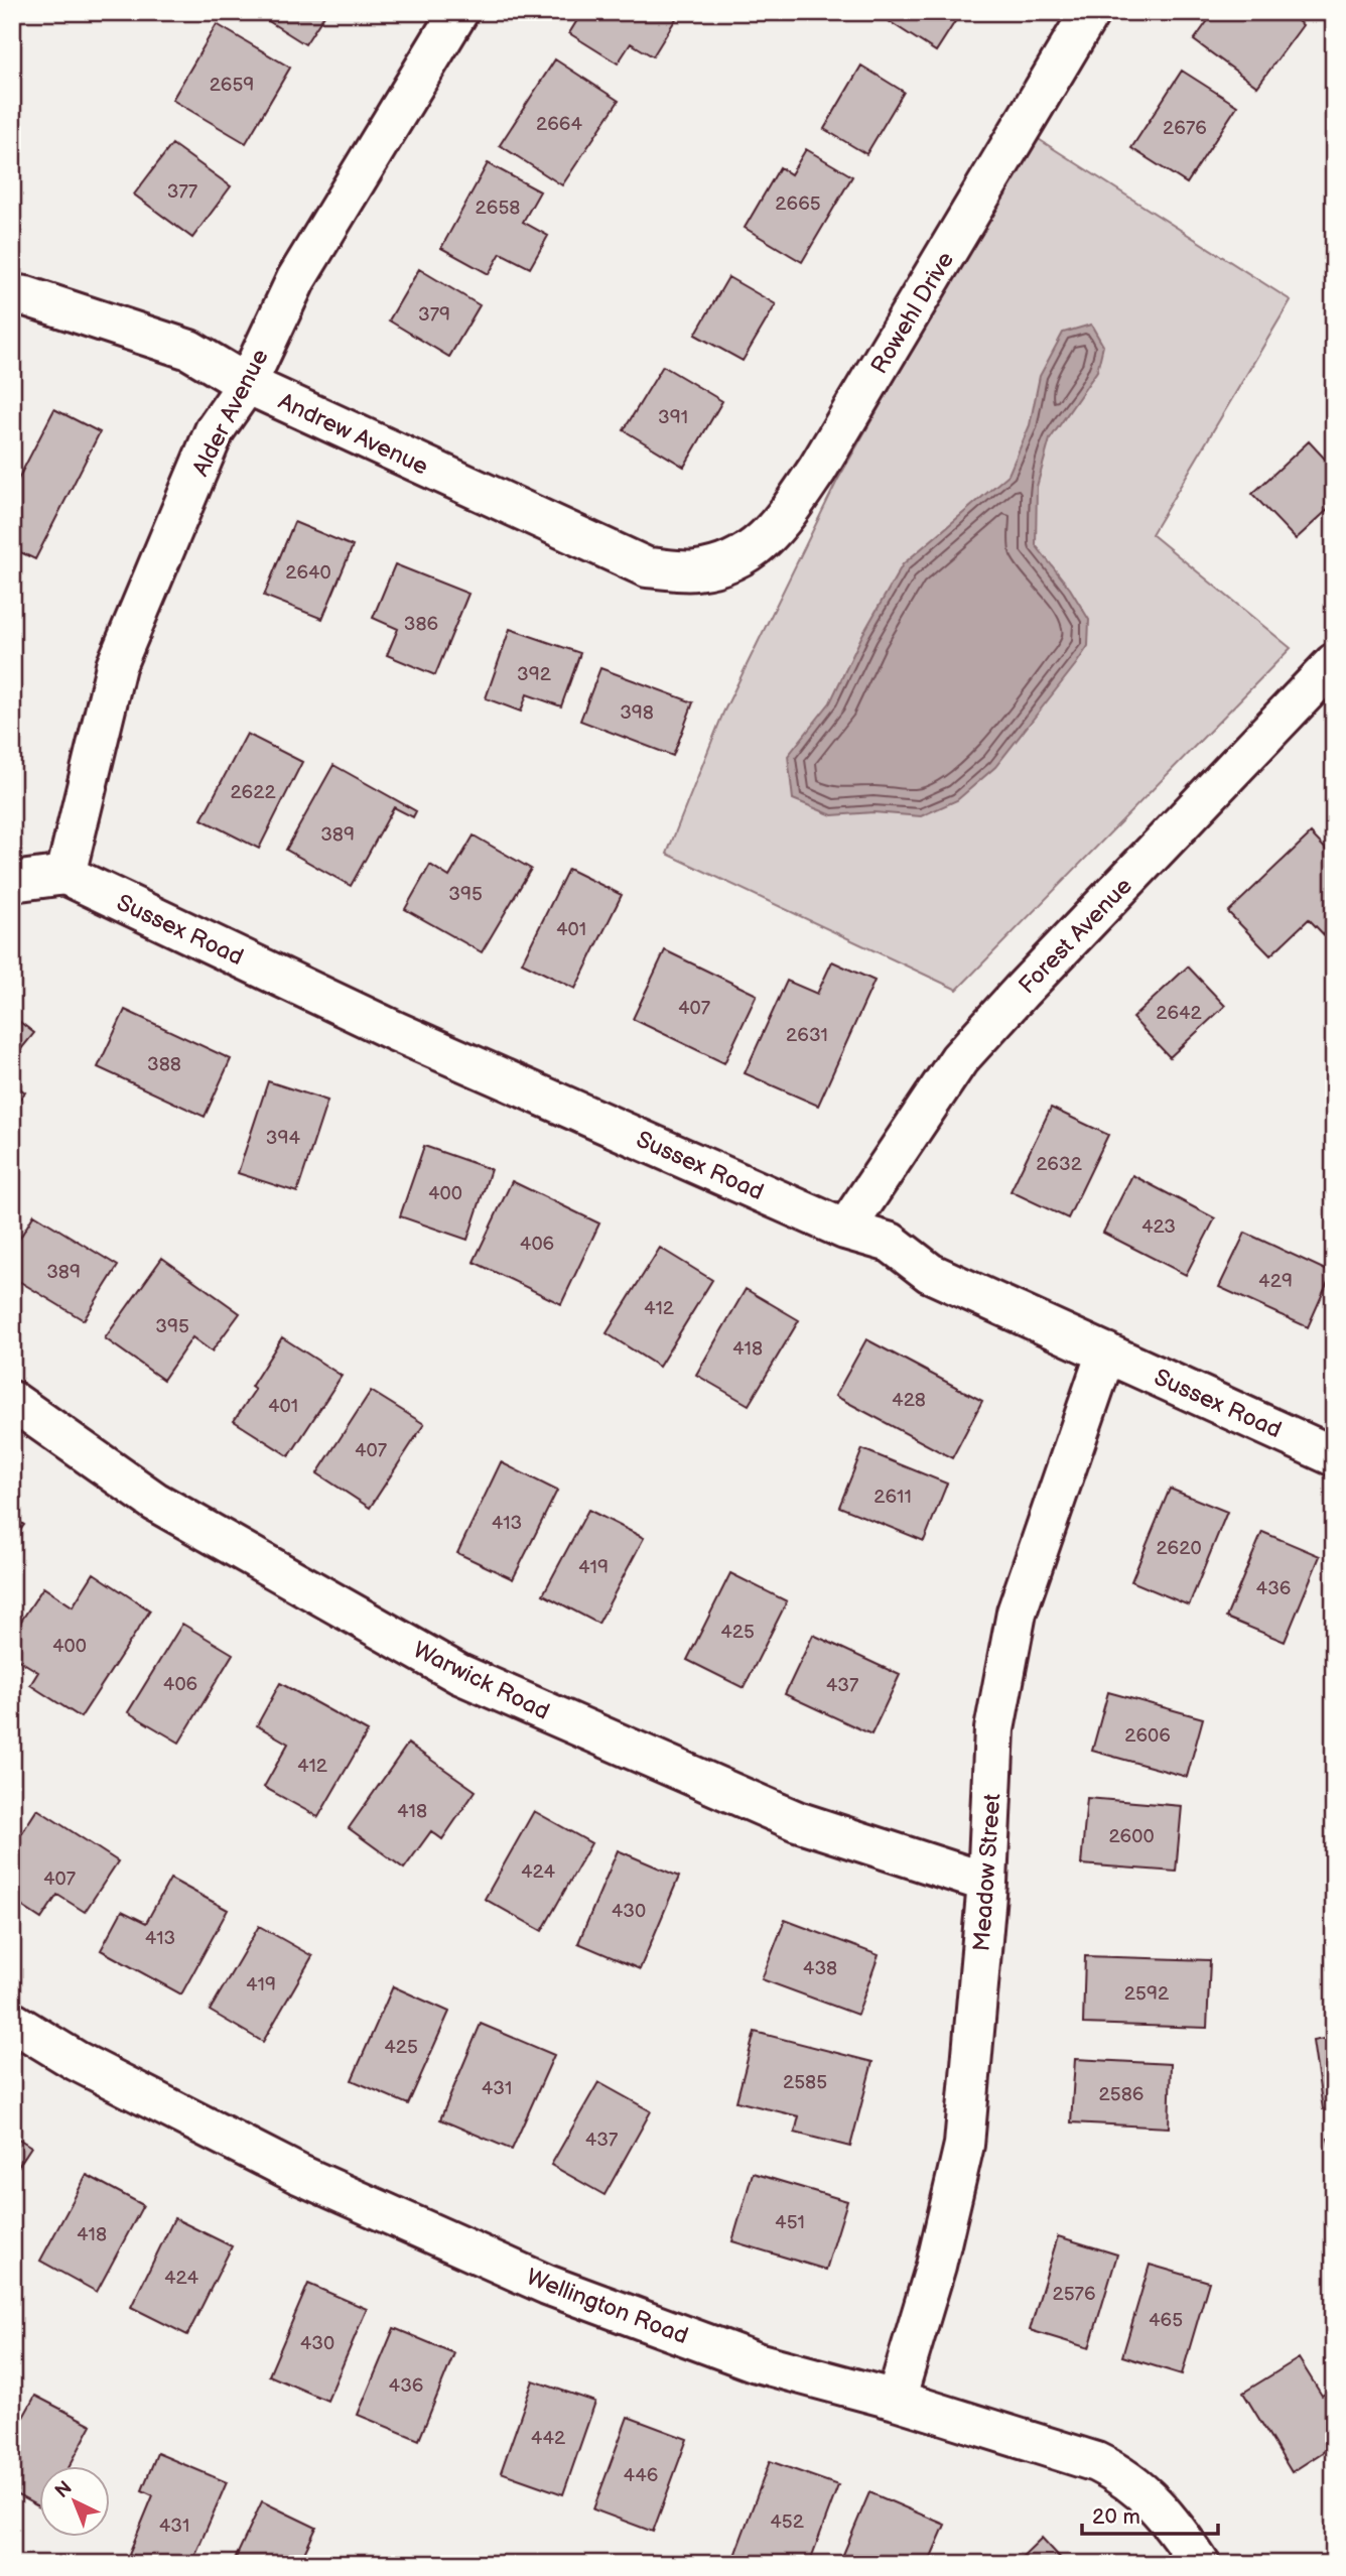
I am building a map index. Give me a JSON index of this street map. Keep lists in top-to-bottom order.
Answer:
{
  "streets": {
    "street": [
      "Rowehl Drive",
      "Alder Avenue",
      "Andrew Avenue",
      "Sussex Road",
      "Forest Avenue",
      "Warwick Road",
      "Meadow Street",
      "Wellington Road"
    ]
  },
  "crossings": [
    ["Rowehl Drive", "Andrew Avenue"],
    ["Alder Avenue", "Andrew Avenue"],
    ["Alder Avenue", "Sussex Road"],
    ["Sussex Road", "Forest Avenue"],
    ["Sussex Road", "Meadow Street"],
    ["Warwick Road", "Meadow Street"],
    ["Meadow Street", "Wellington Road"]
  ],
  "house_numbers": [
    "2659",
    "2664",
    "2676",
    "377",
    "2665",
    "2658",
    "379",
    "391",
    "2640",
    "386",
    "392",
    "398",
    "2622",
    "389",
    "395",
    "401",
    "407",
    "2642",
    "2631",
    "388",
    "394",
    "2632",
    "400",
    "423",
    "406",
    "389",
    "429",
    "412",
    "395",
    "418",
    "428",
    "401",
    "407",
    "2611",
    "413",
    "2620",
    "419",
    "436",
    "425",
    "400",
    "406",
    "437",
    "2606",
    "412",
    "418",
    "2600",
    "424",
    "407",
    "430",
    "413",
    "438",
    "419",
    "2592",
    "425",
    "2585",
    "431",
    "2586",
    "437",
    "451",
    "418",
    "424",
    "2576",
    "465",
    "430",
    "436",
    "442",
    "446",
    "452",
    "431"
  ],
  "scale_bar": "20 m",
  "north": "top left"
}
